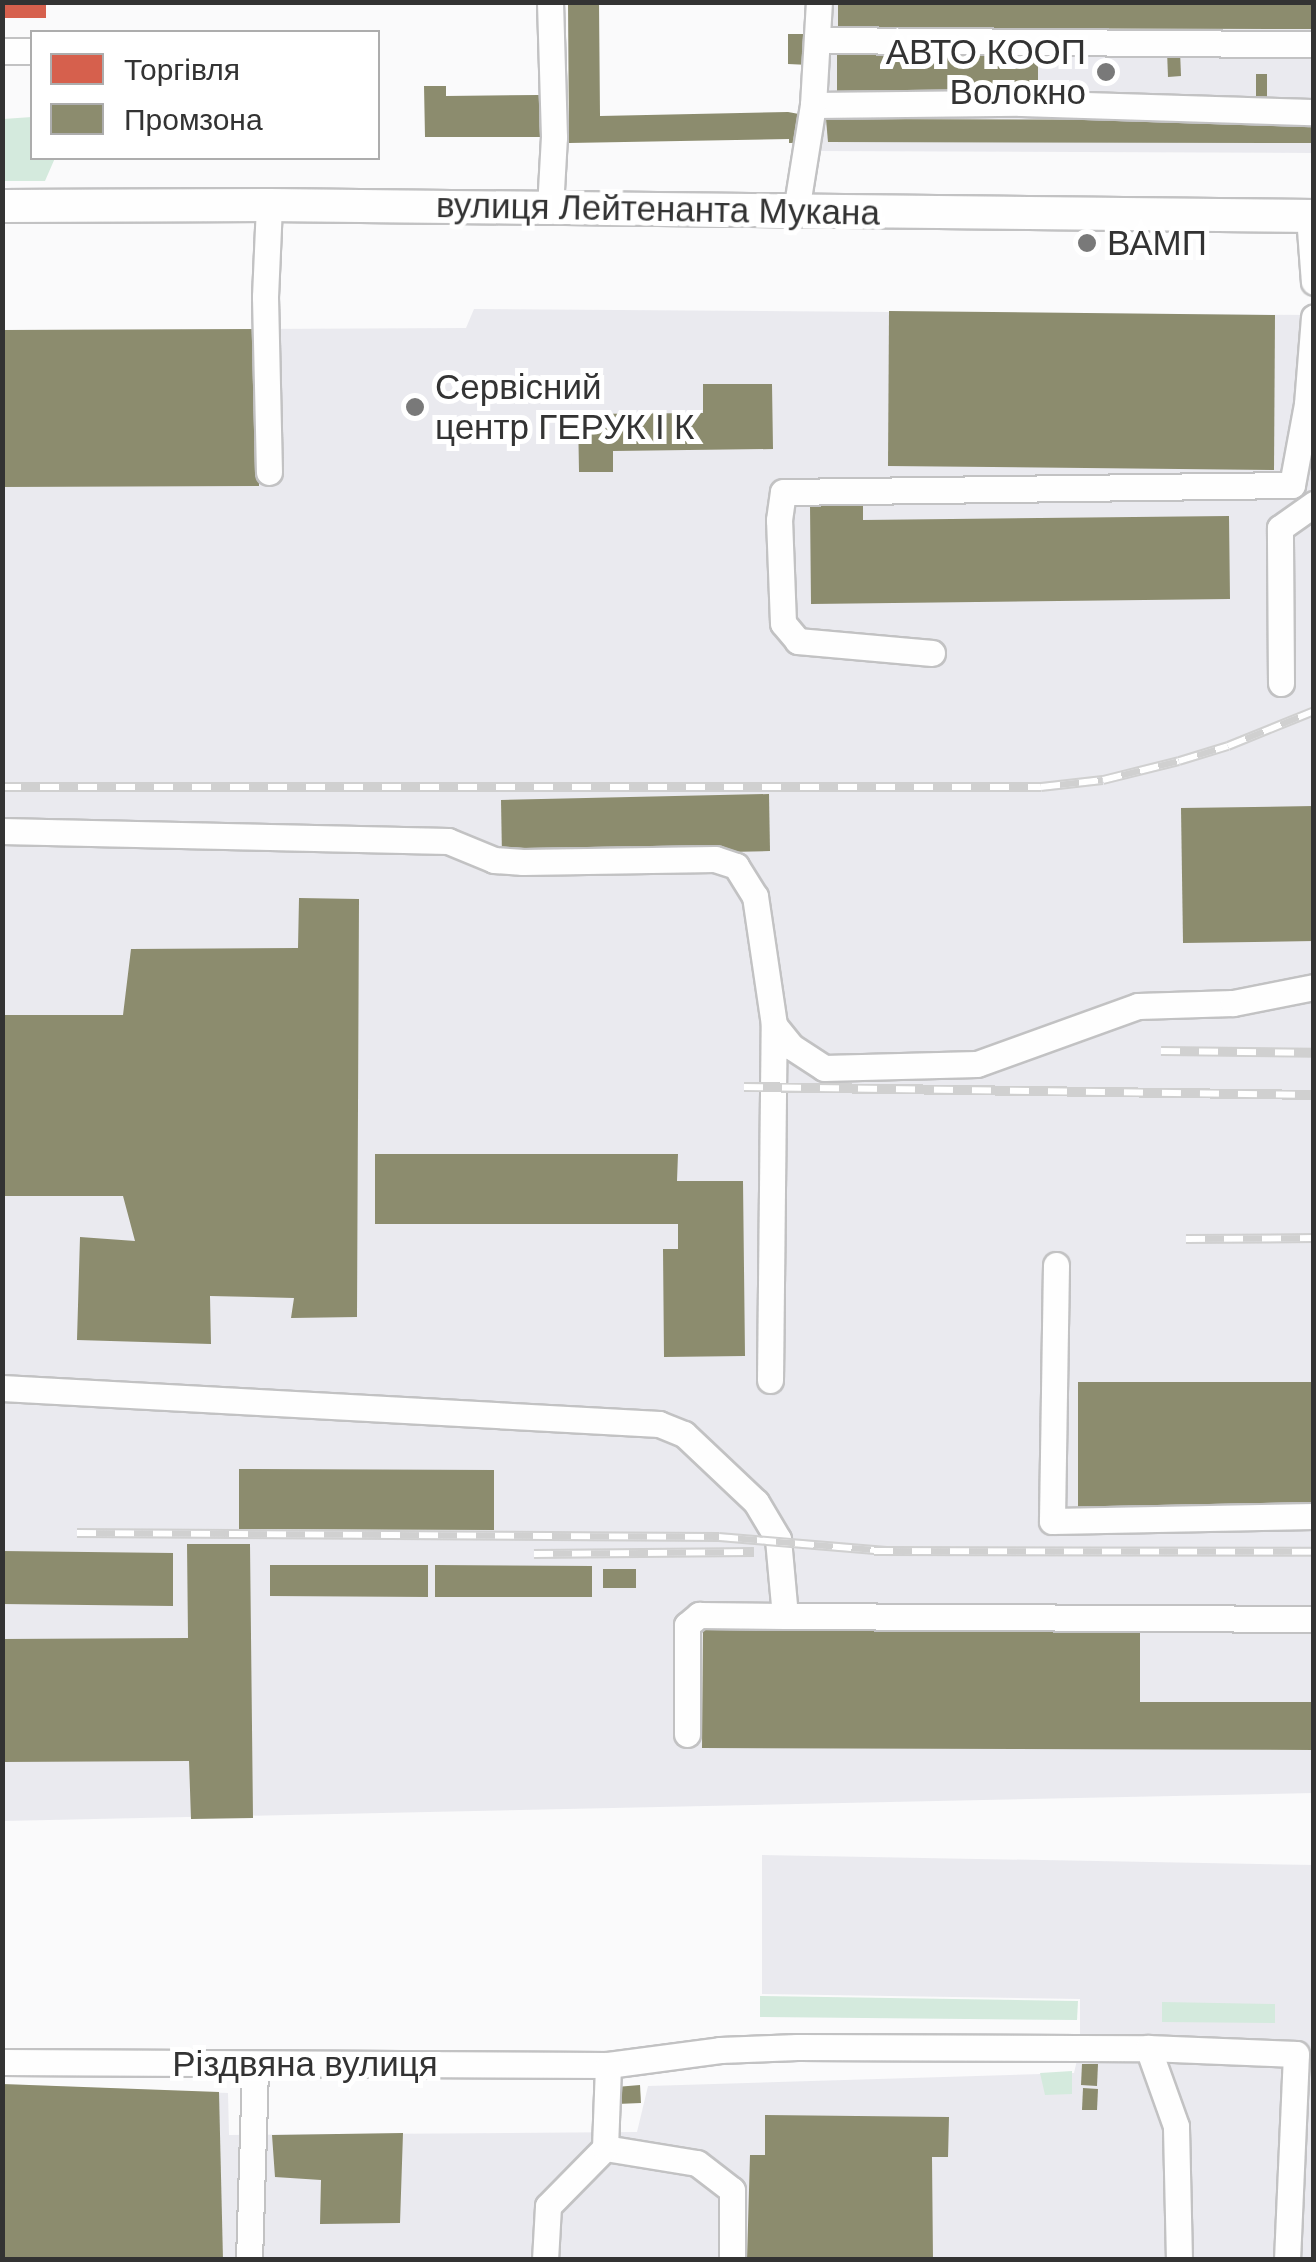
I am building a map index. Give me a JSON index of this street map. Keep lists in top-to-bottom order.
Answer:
{
  "streets": {
    "main road": ["вулиця Лейтенанта Мукана"],
    "street": ["Різдвяна вулиця"]
  },
  "places": ["АВТО КООП Волокно", "ВАМП", "Сервісний центр ГЕРУК І К"],
  "legend": ["Торгівля", "Промзона"]
}
